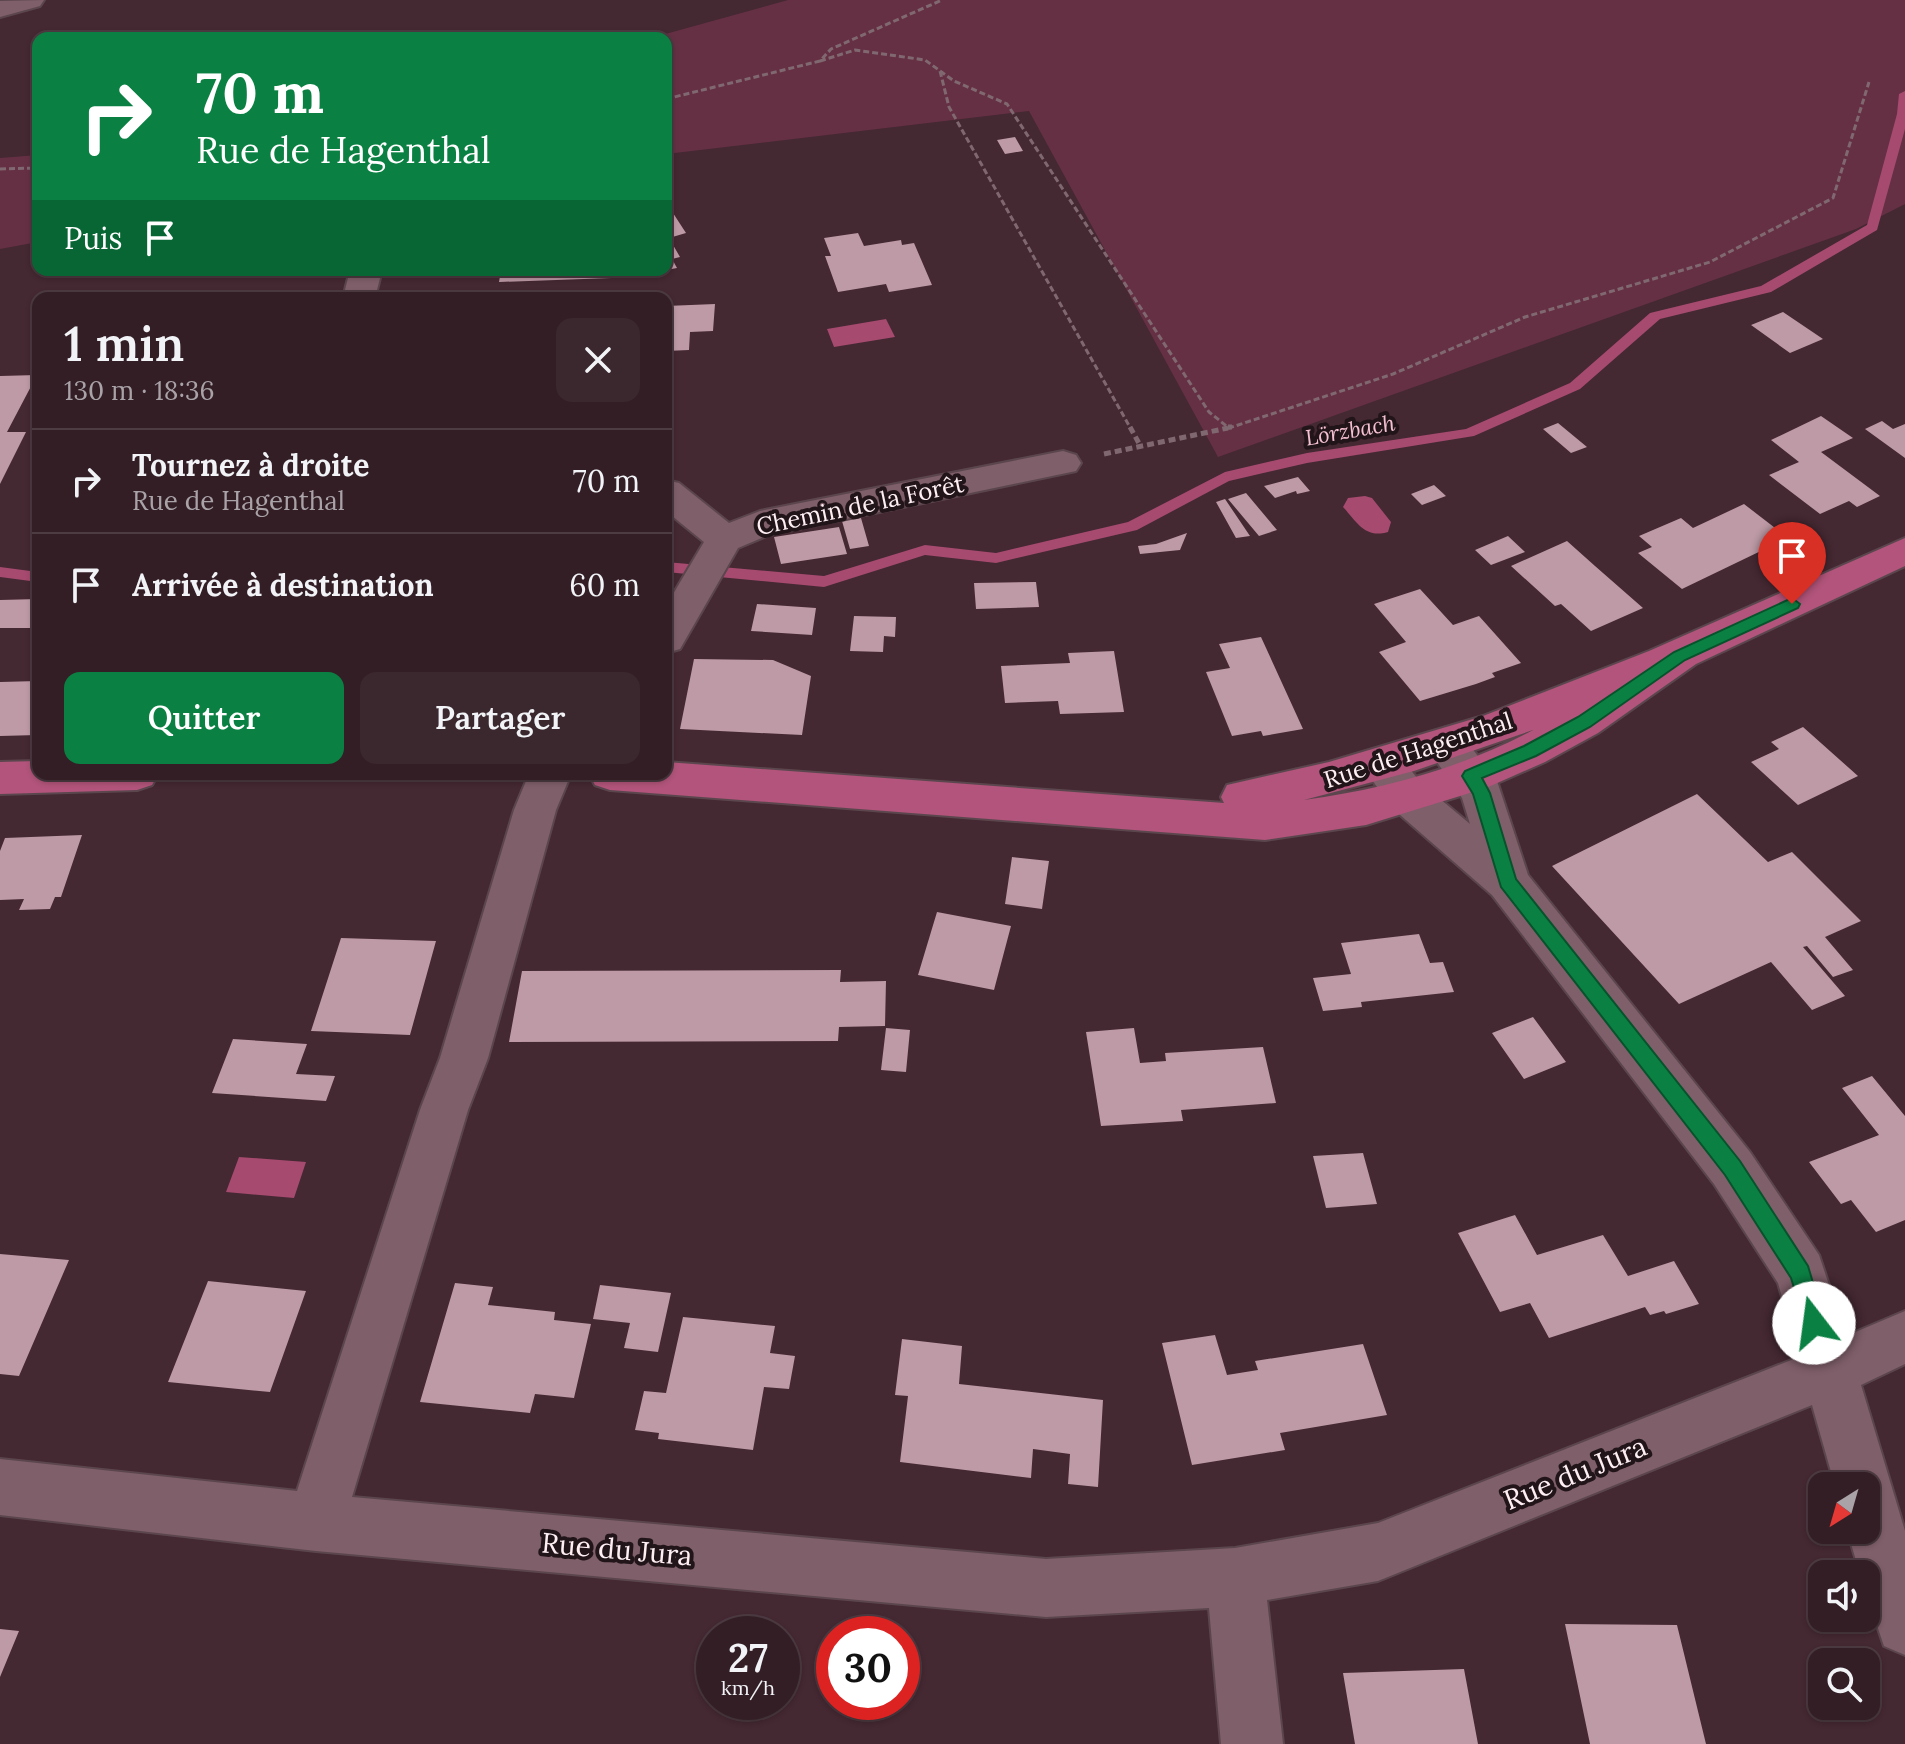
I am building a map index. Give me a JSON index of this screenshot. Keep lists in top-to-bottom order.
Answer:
{
  "streets": {
    "main road": ["Rue de Hagenthal"],
    "street": ["Chemin de la Forêt", "Rue du Jura"]
  },
  "water": ["Lörzbach"],
  "north": "bottom left",
  "page": {
    "turn": ["70 m", "Rue de Hagenthal"],
    "then": "Puis",
    "heading": ["1 min", "130 m · 18:36"],
    "list": [
      {
        "name": "Tournez à droite",
        "note": "Rue de Hagenthal",
        "value": "70 m"
      },
      {
        "name": "Arrivée à destination",
        "value": "60 m"
      }
    ],
    "buttons": ["Quitter", "Partager"],
    "speed": "27 km/h",
    "limit": "30"
  }
}
